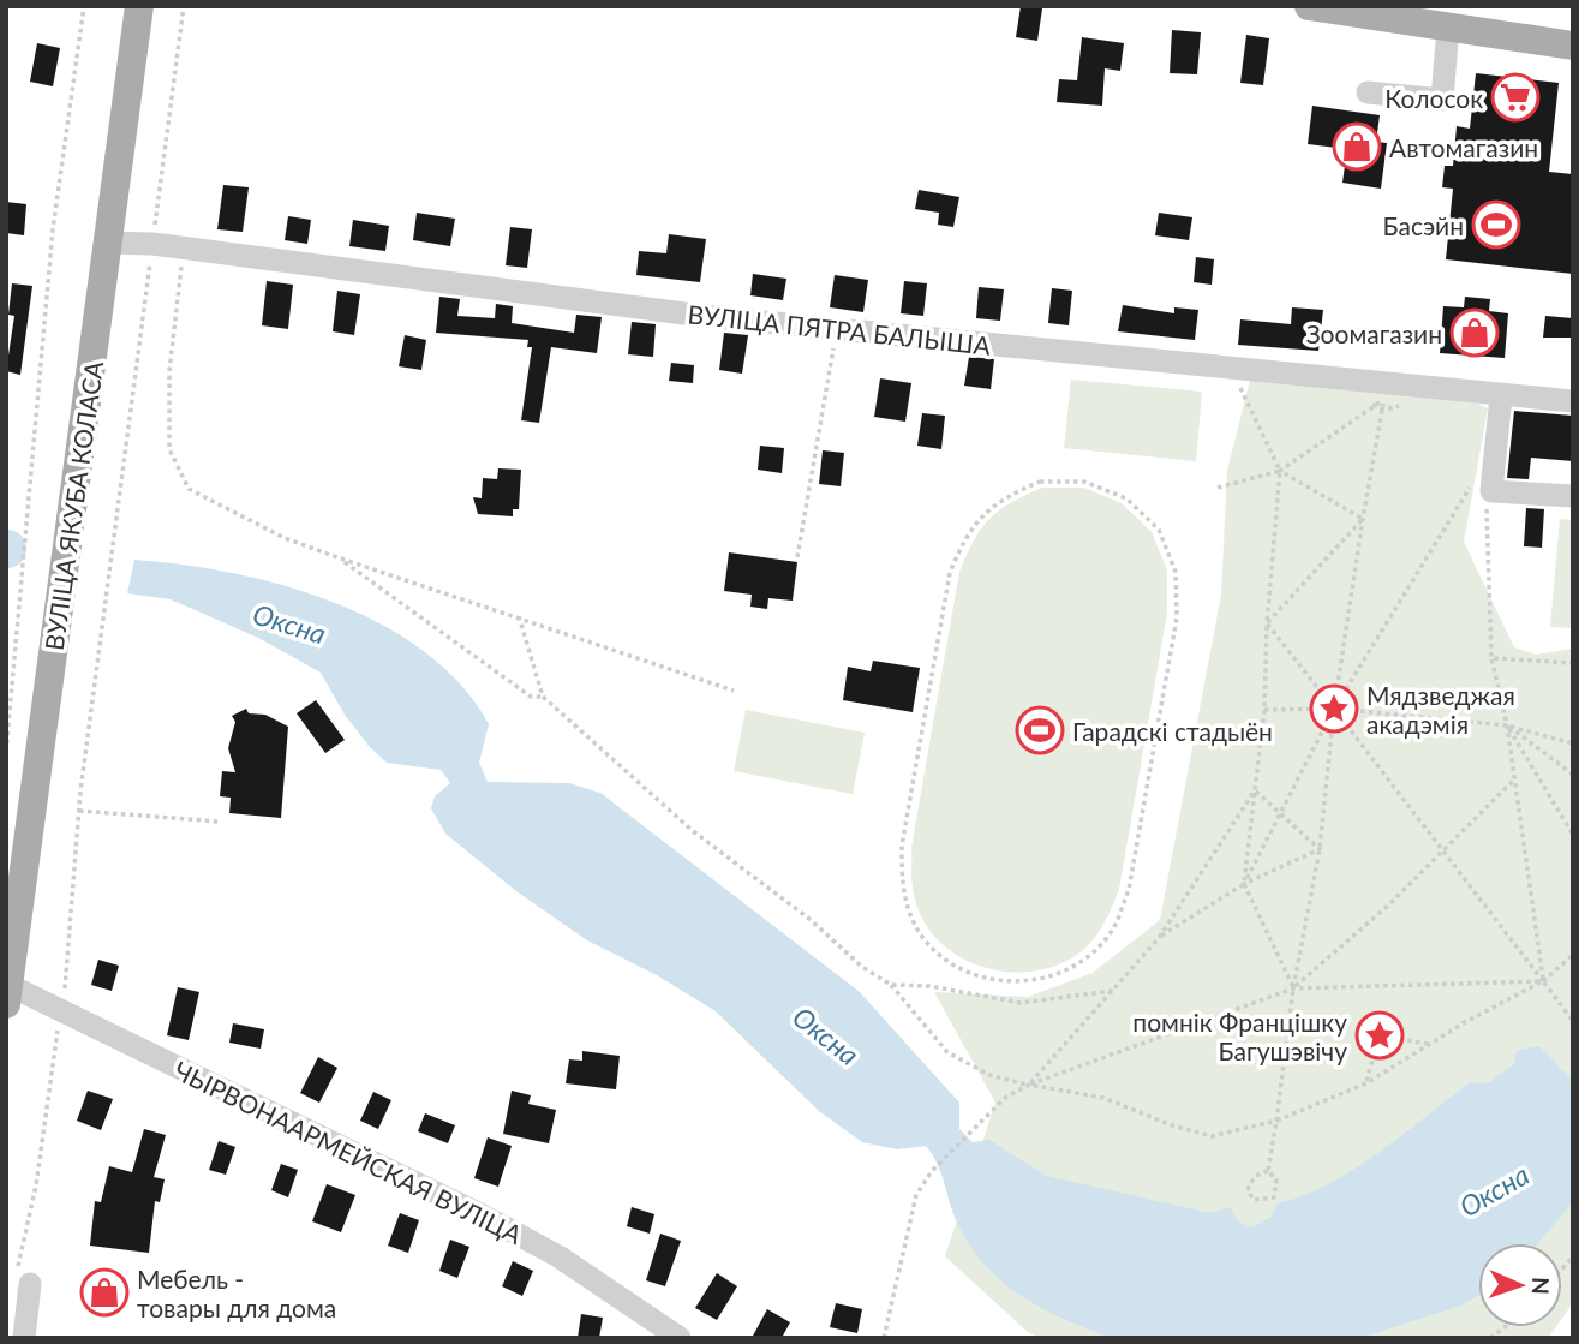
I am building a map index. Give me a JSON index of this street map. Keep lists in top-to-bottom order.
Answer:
{
  "streets": {
    "main road": ["ВУЛІЦА ЯКУБА КОЛАСА"],
    "street": ["ВУЛІЦА ПЯТРА БАЛЫША", "ЧЫРВОНААРМЕЙСКАЯ ВУЛІЦА"]
  },
  "crossings": [
    ["ВУЛІЦА ПЯТРА БАЛЫША", "ВУЛІЦА ЯКУБА КОЛАСА"],
    ["ВУЛІЦА ЯКУБА КОЛАСА", "ЧЫРВОНААРМЕЙСКАЯ ВУЛІЦА"]
  ],
  "water": ["Оксна"],
  "places": {
    "supermarket": ["Колосок"],
    "shop": ["Автомагазин", "Зоомагазин", "Мебель - товары для дома"],
    "sports": ["Басэйн", "Гарадскі стадыён"],
    "place": ["Мядзведжая акадэмія", "помнік Францішку Багушэвічу"]
  },
  "north": "right"
}
